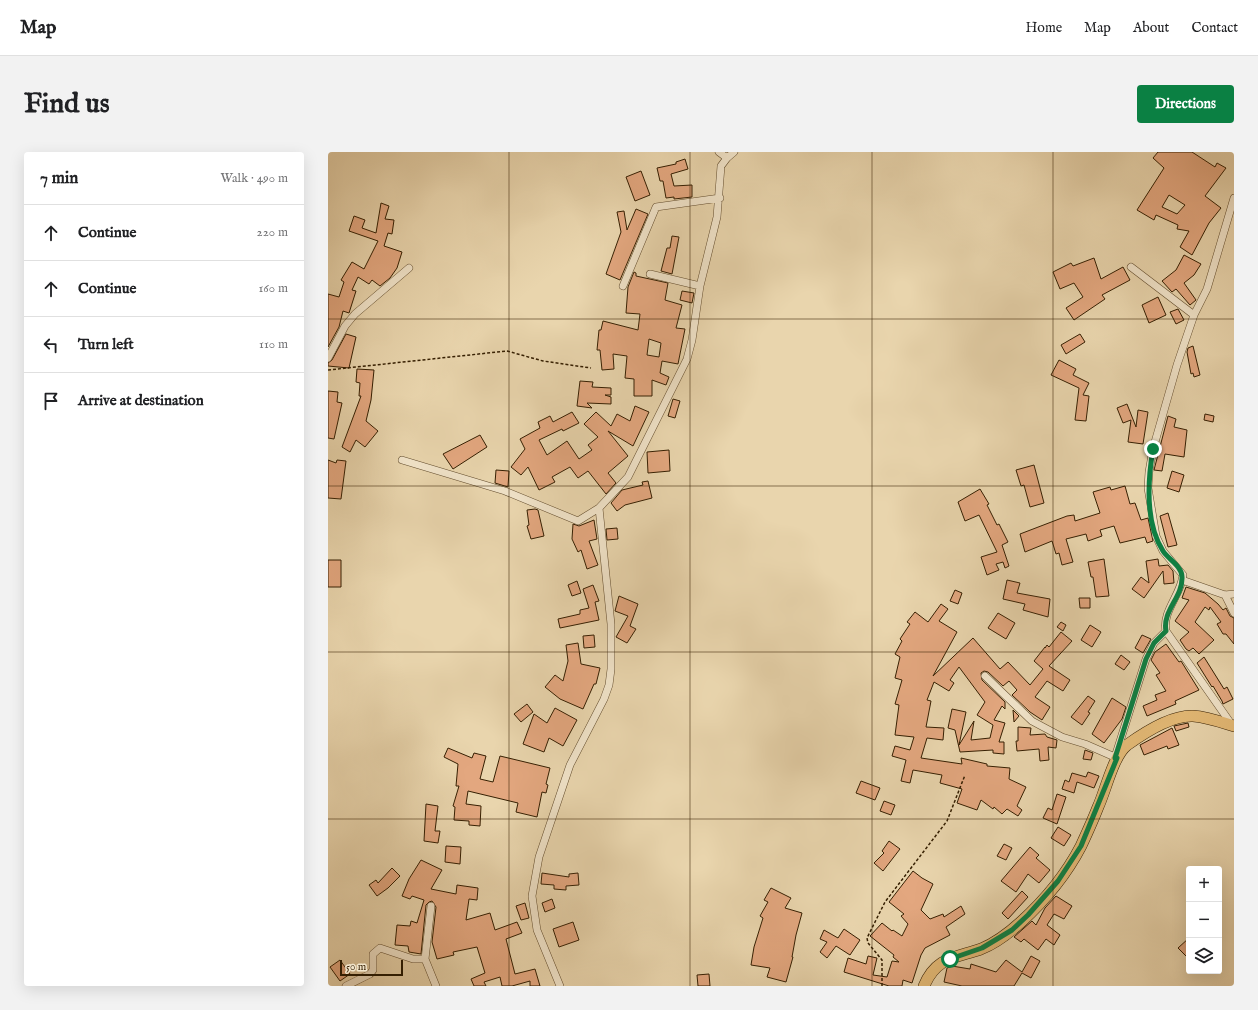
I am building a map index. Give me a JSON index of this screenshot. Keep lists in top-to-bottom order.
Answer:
{
  "scale_bar": "50 m",
  "page": {
    "header": "Map",
    "nav": [
      "Home",
      "Map",
      "About",
      "Contact"
    ],
    "buttons": "Directions",
    "title": "Find us",
    "heading": ["7 min", "Walk · 490 m"],
    "list": [
      ["Continue", "220 m"],
      ["Continue", "160 m"],
      ["Turn left", "110 m"],
      "Arrive at destination"
    ],
    "map_buttons": ["+", "−"],
    "scale": "50 m"
  }
}
